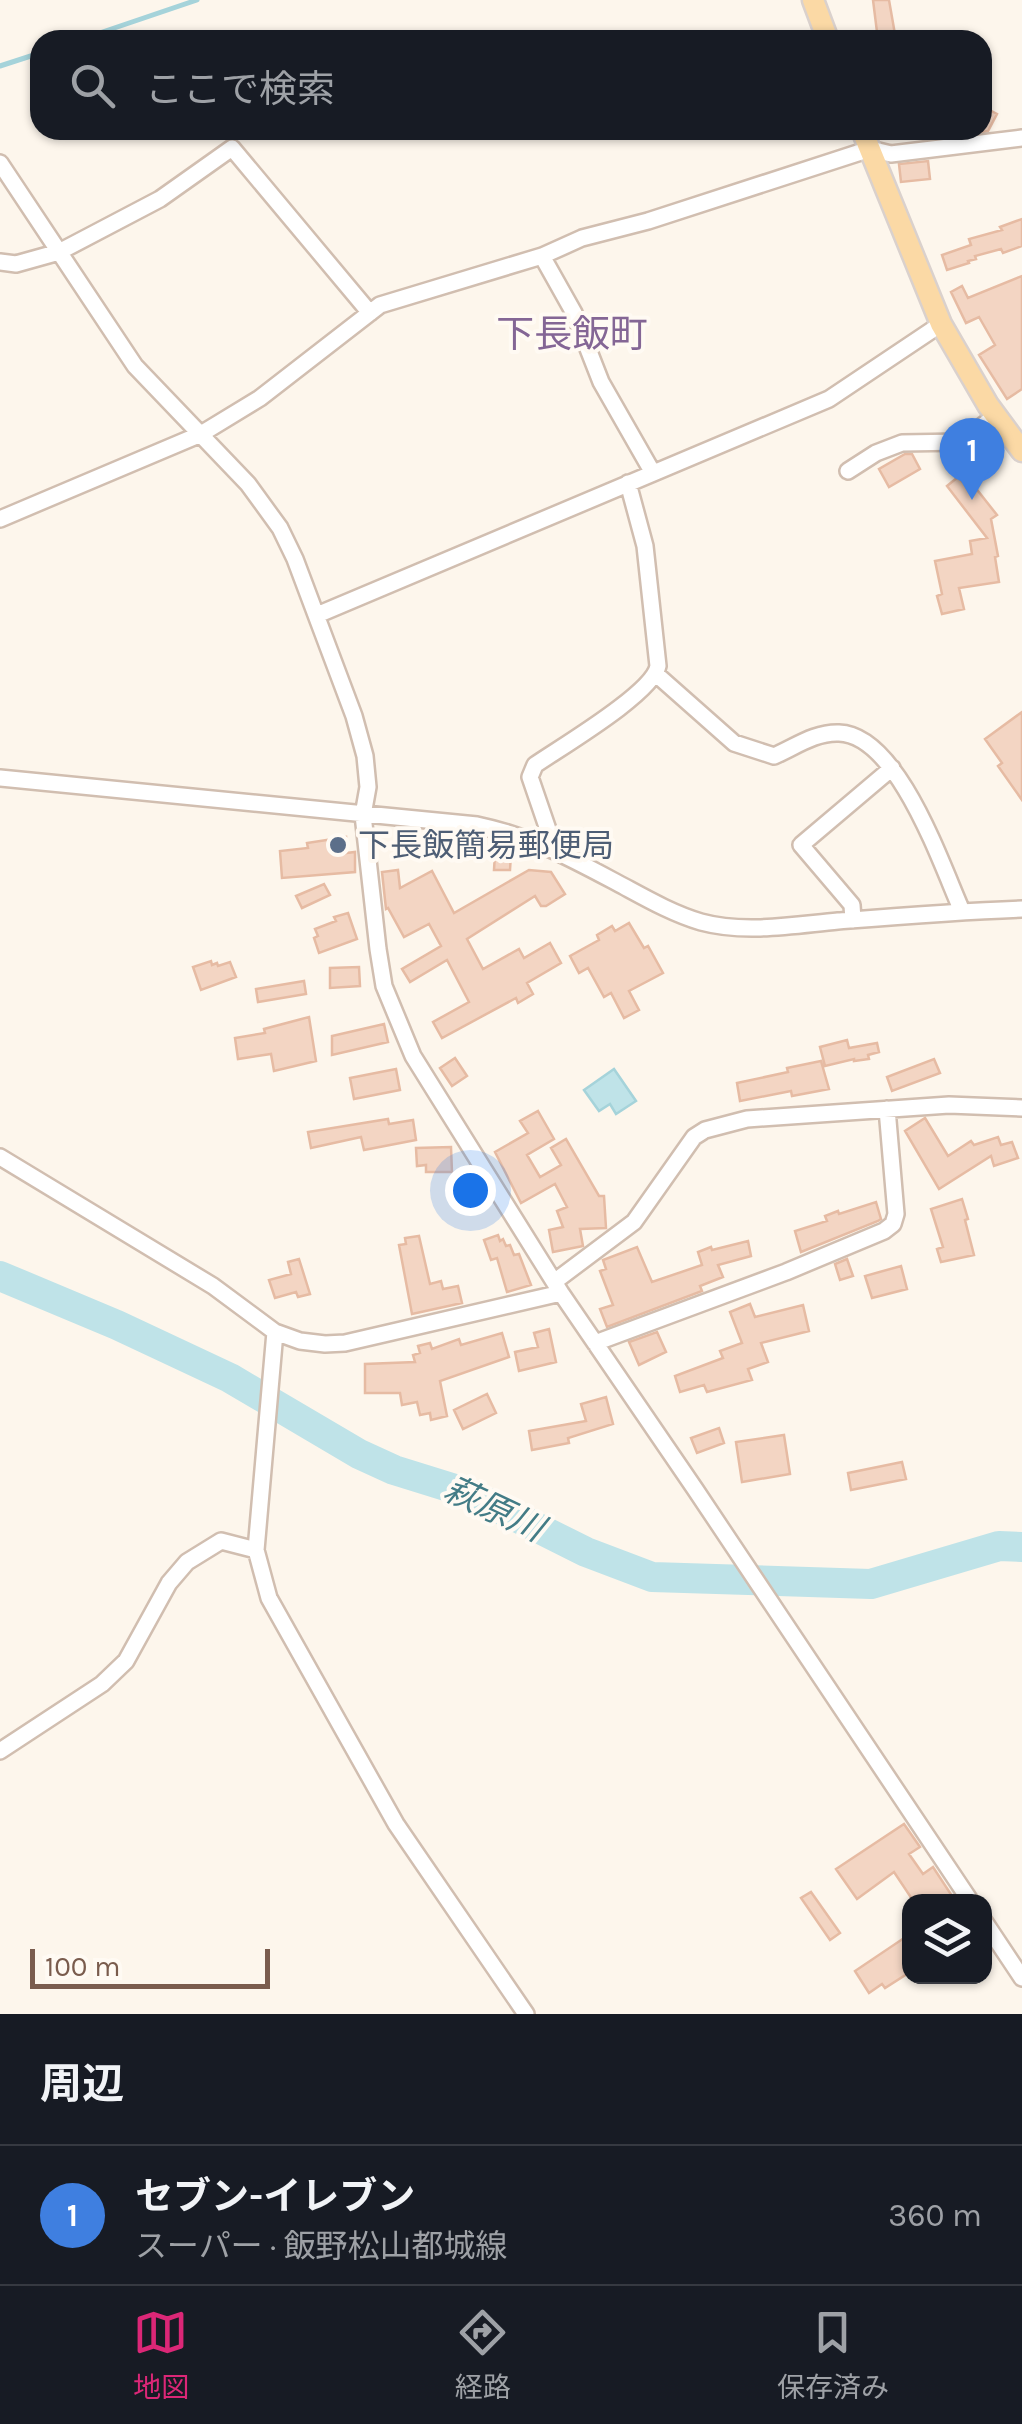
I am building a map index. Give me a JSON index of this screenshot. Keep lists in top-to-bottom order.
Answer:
{
  "districts": ["下長飯町"],
  "water": ["萩原川"],
  "places": ["下長飯簡易郵便局"],
  "scale_bar": "100 m",
  "page": {
    "search": "ここで検索",
    "pins": "1",
    "scale": "100 m",
    "heading": "周辺",
    "list": [
      {
        "mark": "1",
        "name": "セブン-イレブン",
        "note": "スーパー · 飯野松山都城線",
        "value": "360 m"
      }
    ],
    "nav": ["地図", "経路", "保存済み"]
  }
}
